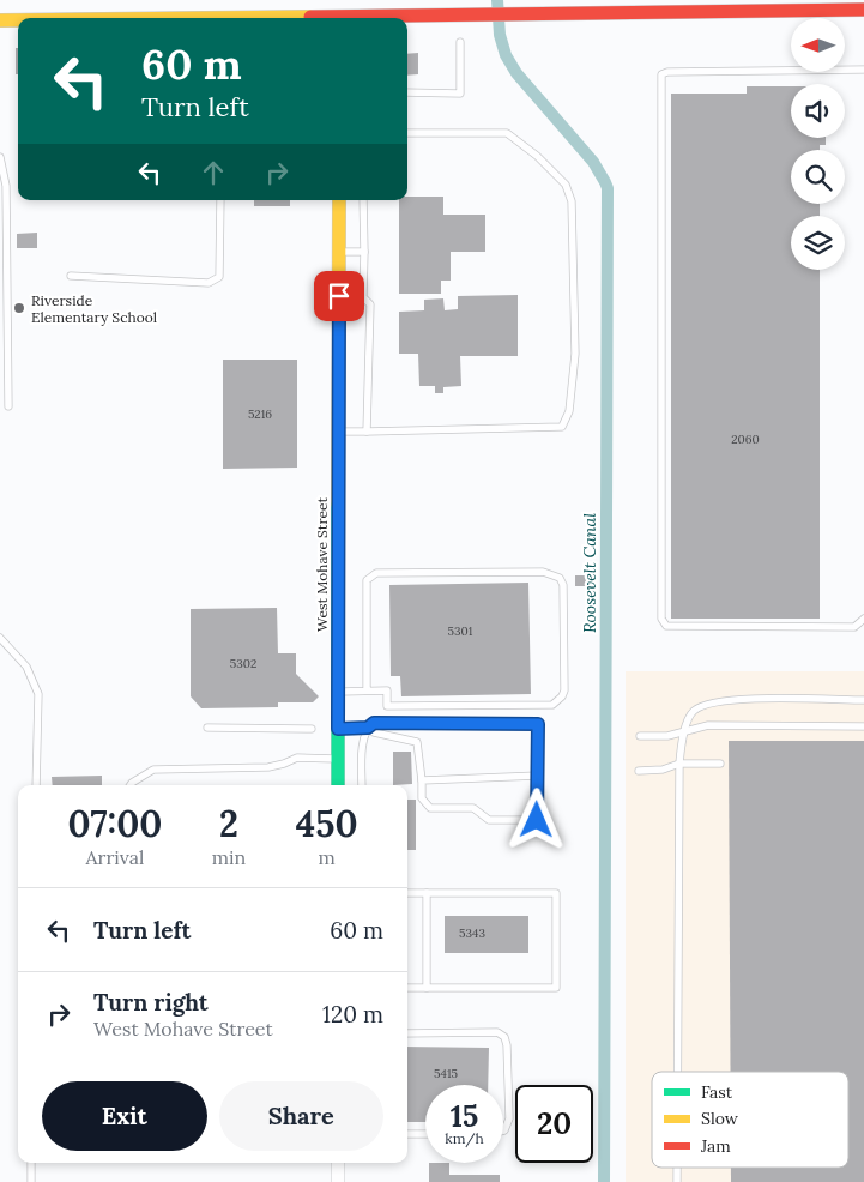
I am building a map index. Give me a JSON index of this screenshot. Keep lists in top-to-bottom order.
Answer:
{
  "streets": {
    "main road": ["West Mohave Street"]
  },
  "water": ["Roosevelt Canal"],
  "places": ["Riverside Elementary School"],
  "house_numbers": [
    "5216",
    "2060",
    "5301",
    "5302",
    "5343",
    "5415"
  ],
  "legend": ["Fast", "Slow", "Jam"],
  "north": "left",
  "page": {
    "turn": ["60 m", "Turn left"],
    "eta": [
      "07:00",
      "Arrival",
      "2",
      "min",
      "450",
      "m"
    ],
    "list": [
      {
        "name": "Turn left",
        "value": "60 m"
      },
      {
        "name": "Turn right",
        "note": "West Mohave Street",
        "value": "120 m"
      }
    ],
    "buttons": ["Exit", "Share"],
    "speed": "15 km/h",
    "limit": "20"
  }
}
